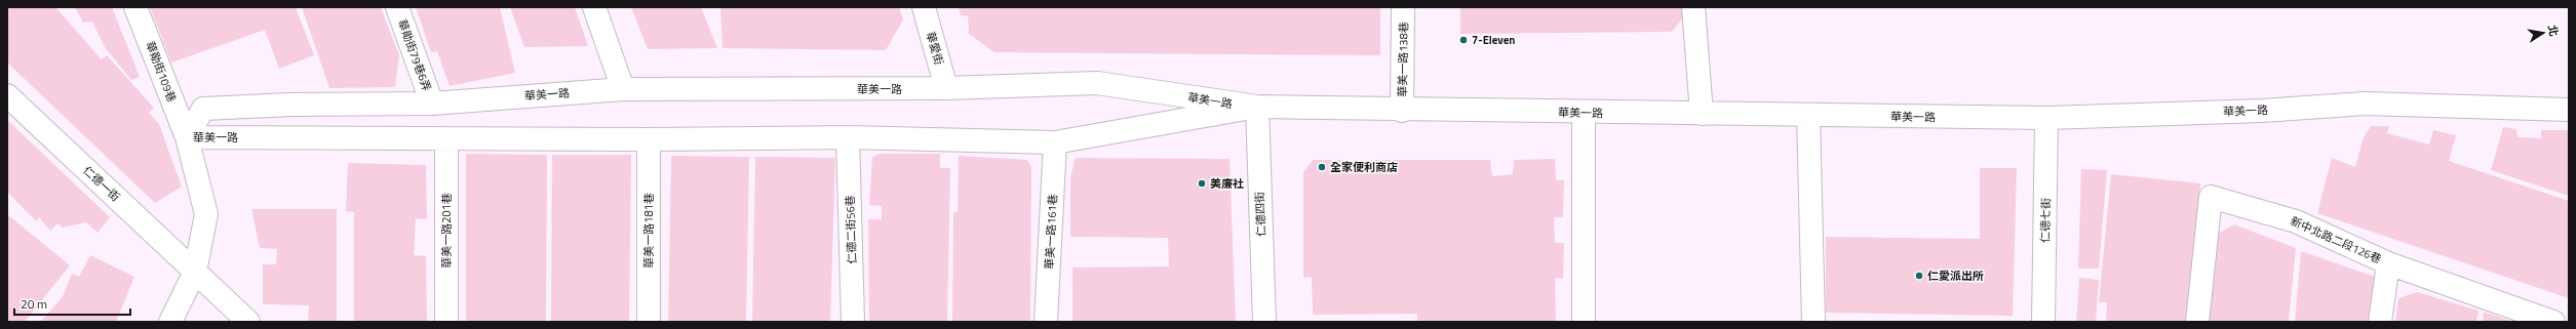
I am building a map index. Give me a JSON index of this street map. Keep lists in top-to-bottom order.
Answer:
{
  "streets": {
    "street": [
      "華愛街",
      "華勛街79巷6弄",
      "華美一路138巷",
      "華勛街109巷",
      "華美一路",
      "仁德一街",
      "仁德四街",
      "仁德七街",
      "仁德二街56巷",
      "華美一路201巷",
      "華美一路181巷",
      "華美一路161巷",
      "新中北路二段126巷"
    ]
  },
  "crossings": [
    ["華愛街", "華美一路"],
    ["華勛街79巷6弄", "華美一路"],
    ["華美一路138巷", "華美一路"],
    ["華勛街109巷", "華美一路"],
    ["華美一路", "仁德四街"],
    ["華美一路", "仁德七街"],
    ["華美一路", "仁德二街56巷"],
    ["華美一路", "華美一路201巷"],
    ["華美一路", "華美一路181巷"],
    ["華美一路", "華美一路161巷"]
  ],
  "places": [
    "7-Eleven",
    "全家便利商店",
    "美廉社",
    "仁愛派出所"
  ],
  "scale_bar": "20 m",
  "north": "right"
}
